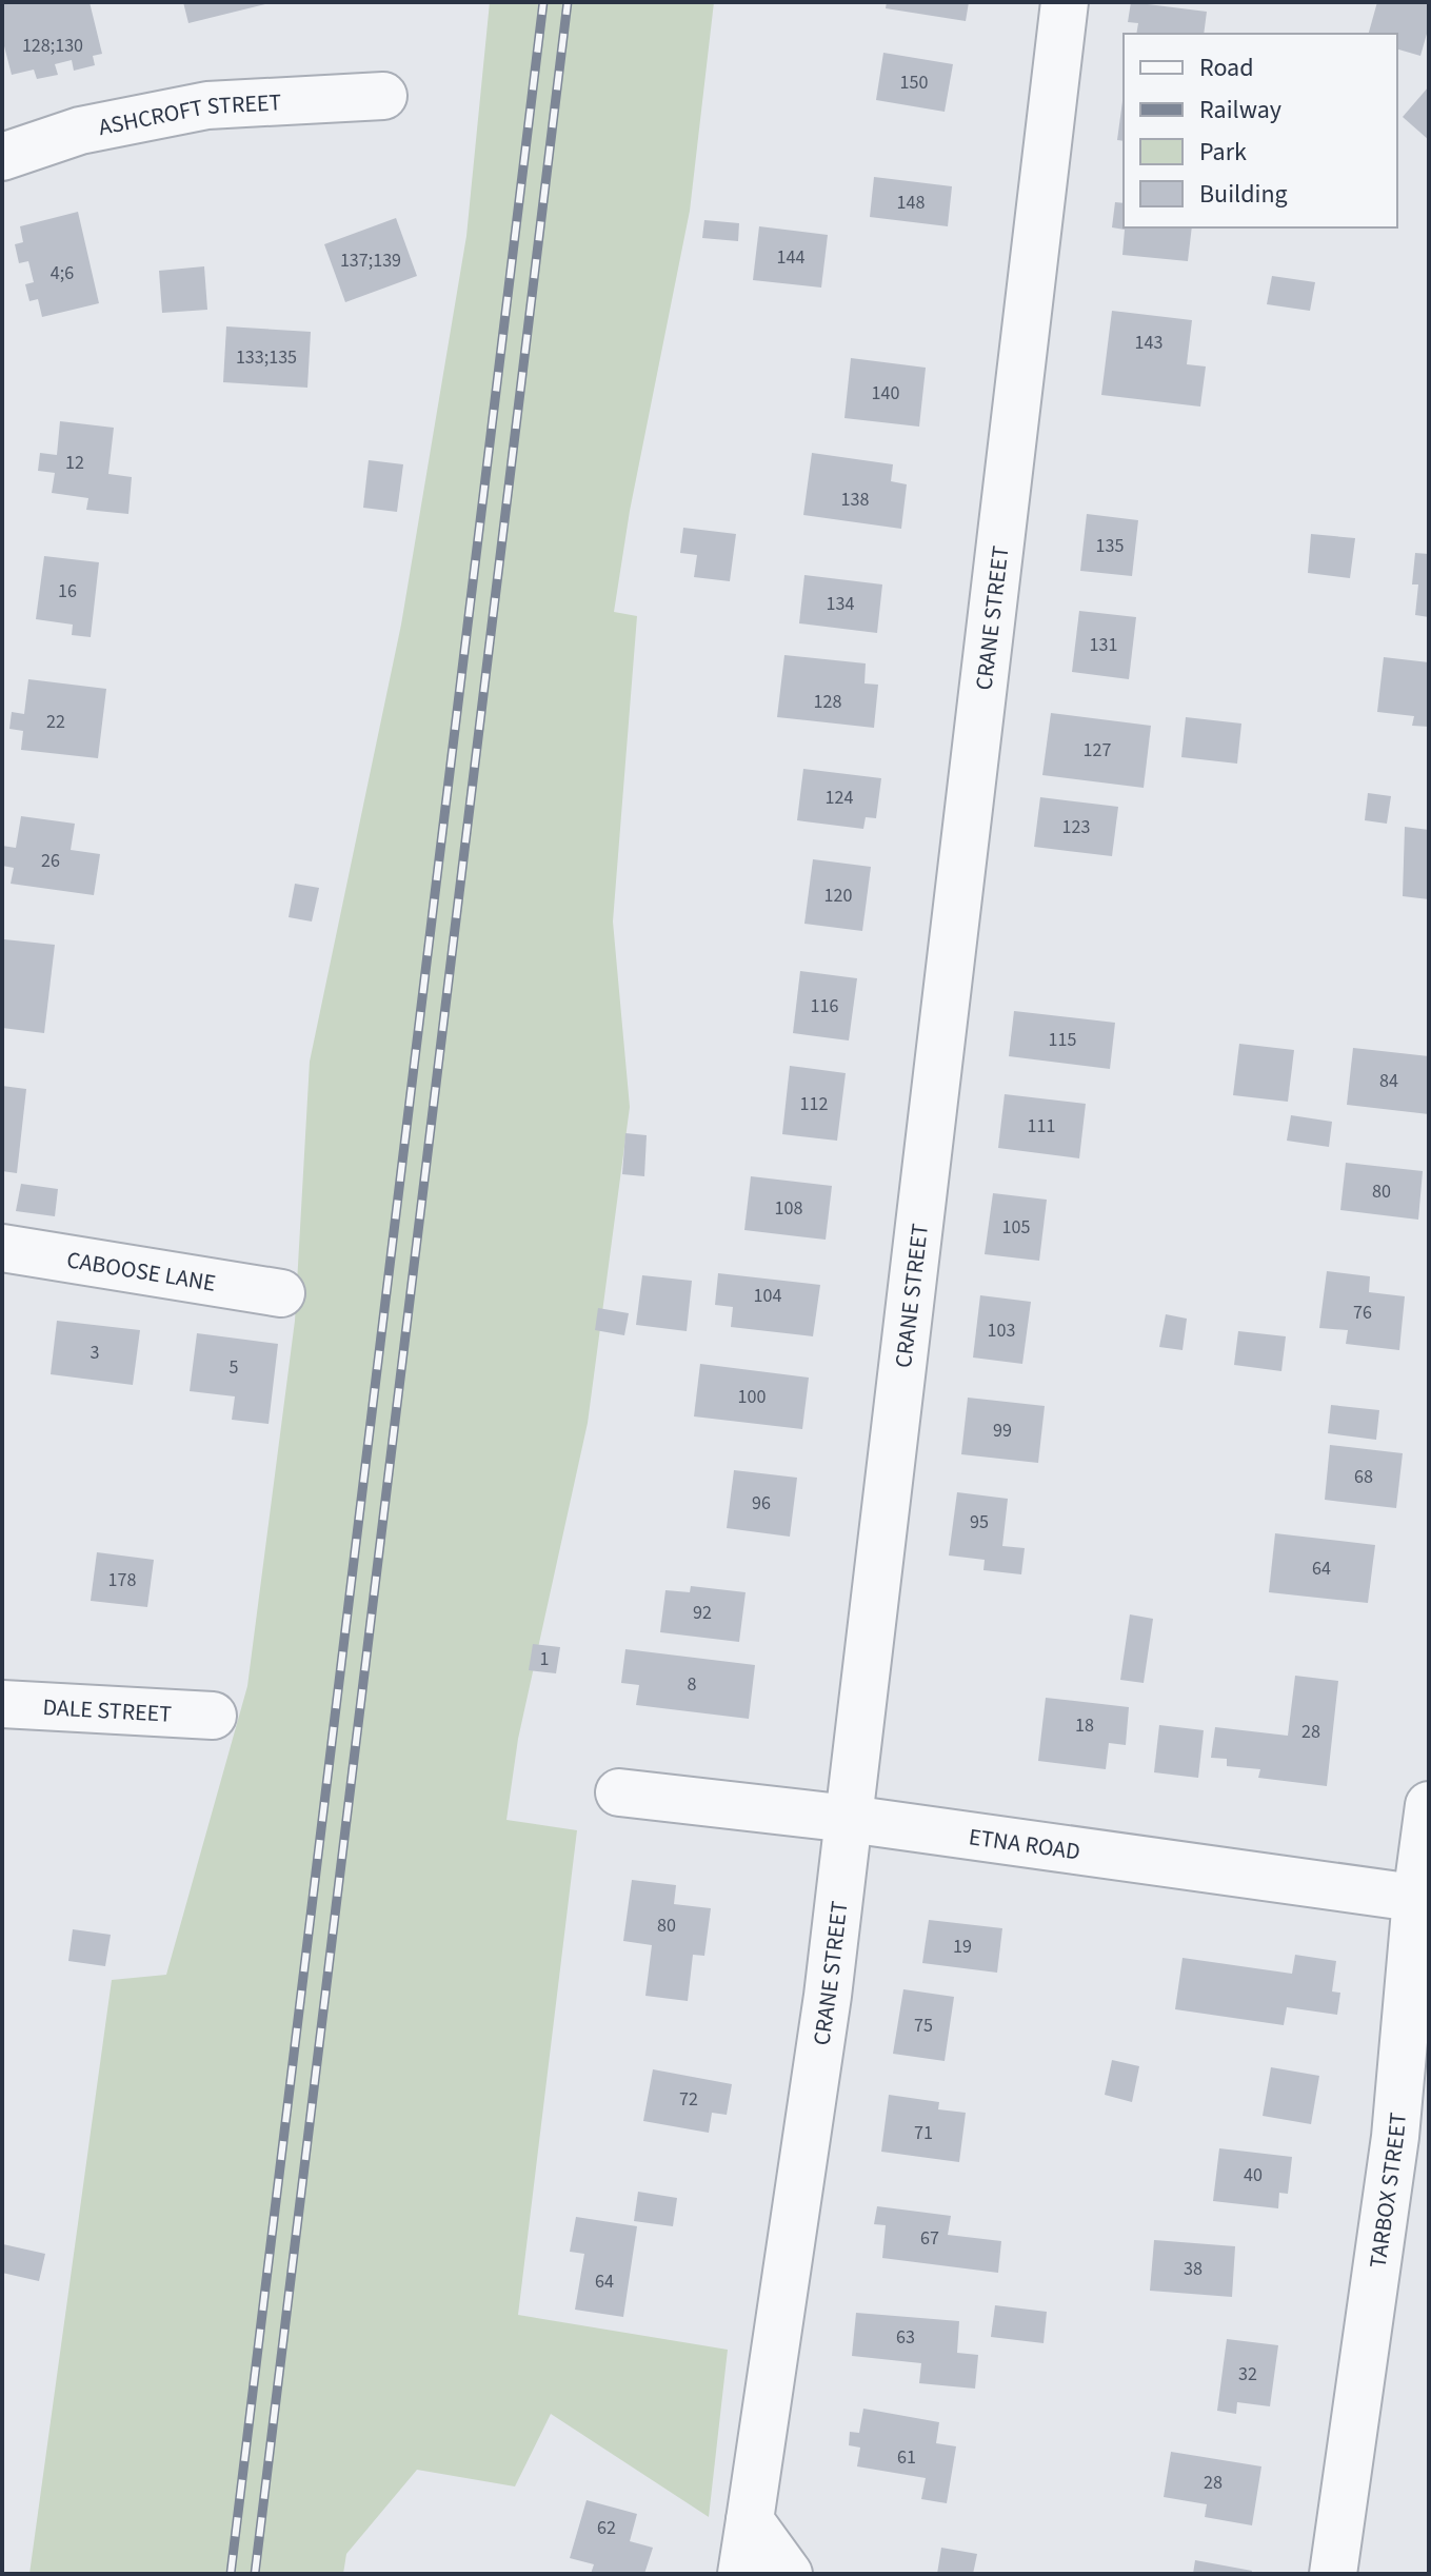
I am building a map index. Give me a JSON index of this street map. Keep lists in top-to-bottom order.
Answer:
{
  "streets": {
    "street": [
      "ASHCROFT STREET",
      "CRANE STREET",
      "CABOOSE LANE",
      "DALE STREET",
      "ETNA ROAD",
      "TARBOX STREET"
    ]
  },
  "crossings": [
    ["CRANE STREET", "ETNA ROAD"],
    ["ETNA ROAD", "TARBOX STREET"]
  ],
  "house_numbers": [
    "128;130",
    "150",
    "148",
    "144",
    "137;139",
    "4;6",
    "143",
    "133;135",
    "140",
    "12",
    "138",
    "135",
    "16",
    "134",
    "131",
    "128",
    "22",
    "127",
    "124",
    "123",
    "26",
    "120",
    "116",
    "115",
    "84",
    "112",
    "111",
    "80",
    "108",
    "105",
    "104",
    "76",
    "103",
    "3",
    "5",
    "100",
    "99",
    "68",
    "96",
    "95",
    "64",
    "178",
    "92",
    "1",
    "8",
    "18",
    "28",
    "80",
    "19",
    "75",
    "72",
    "71",
    "40",
    "67",
    "38",
    "64",
    "63",
    "32",
    "61",
    "28",
    "62"
  ],
  "legend": [
    "Road",
    "Railway",
    "Park",
    "Building"
  ]
}
